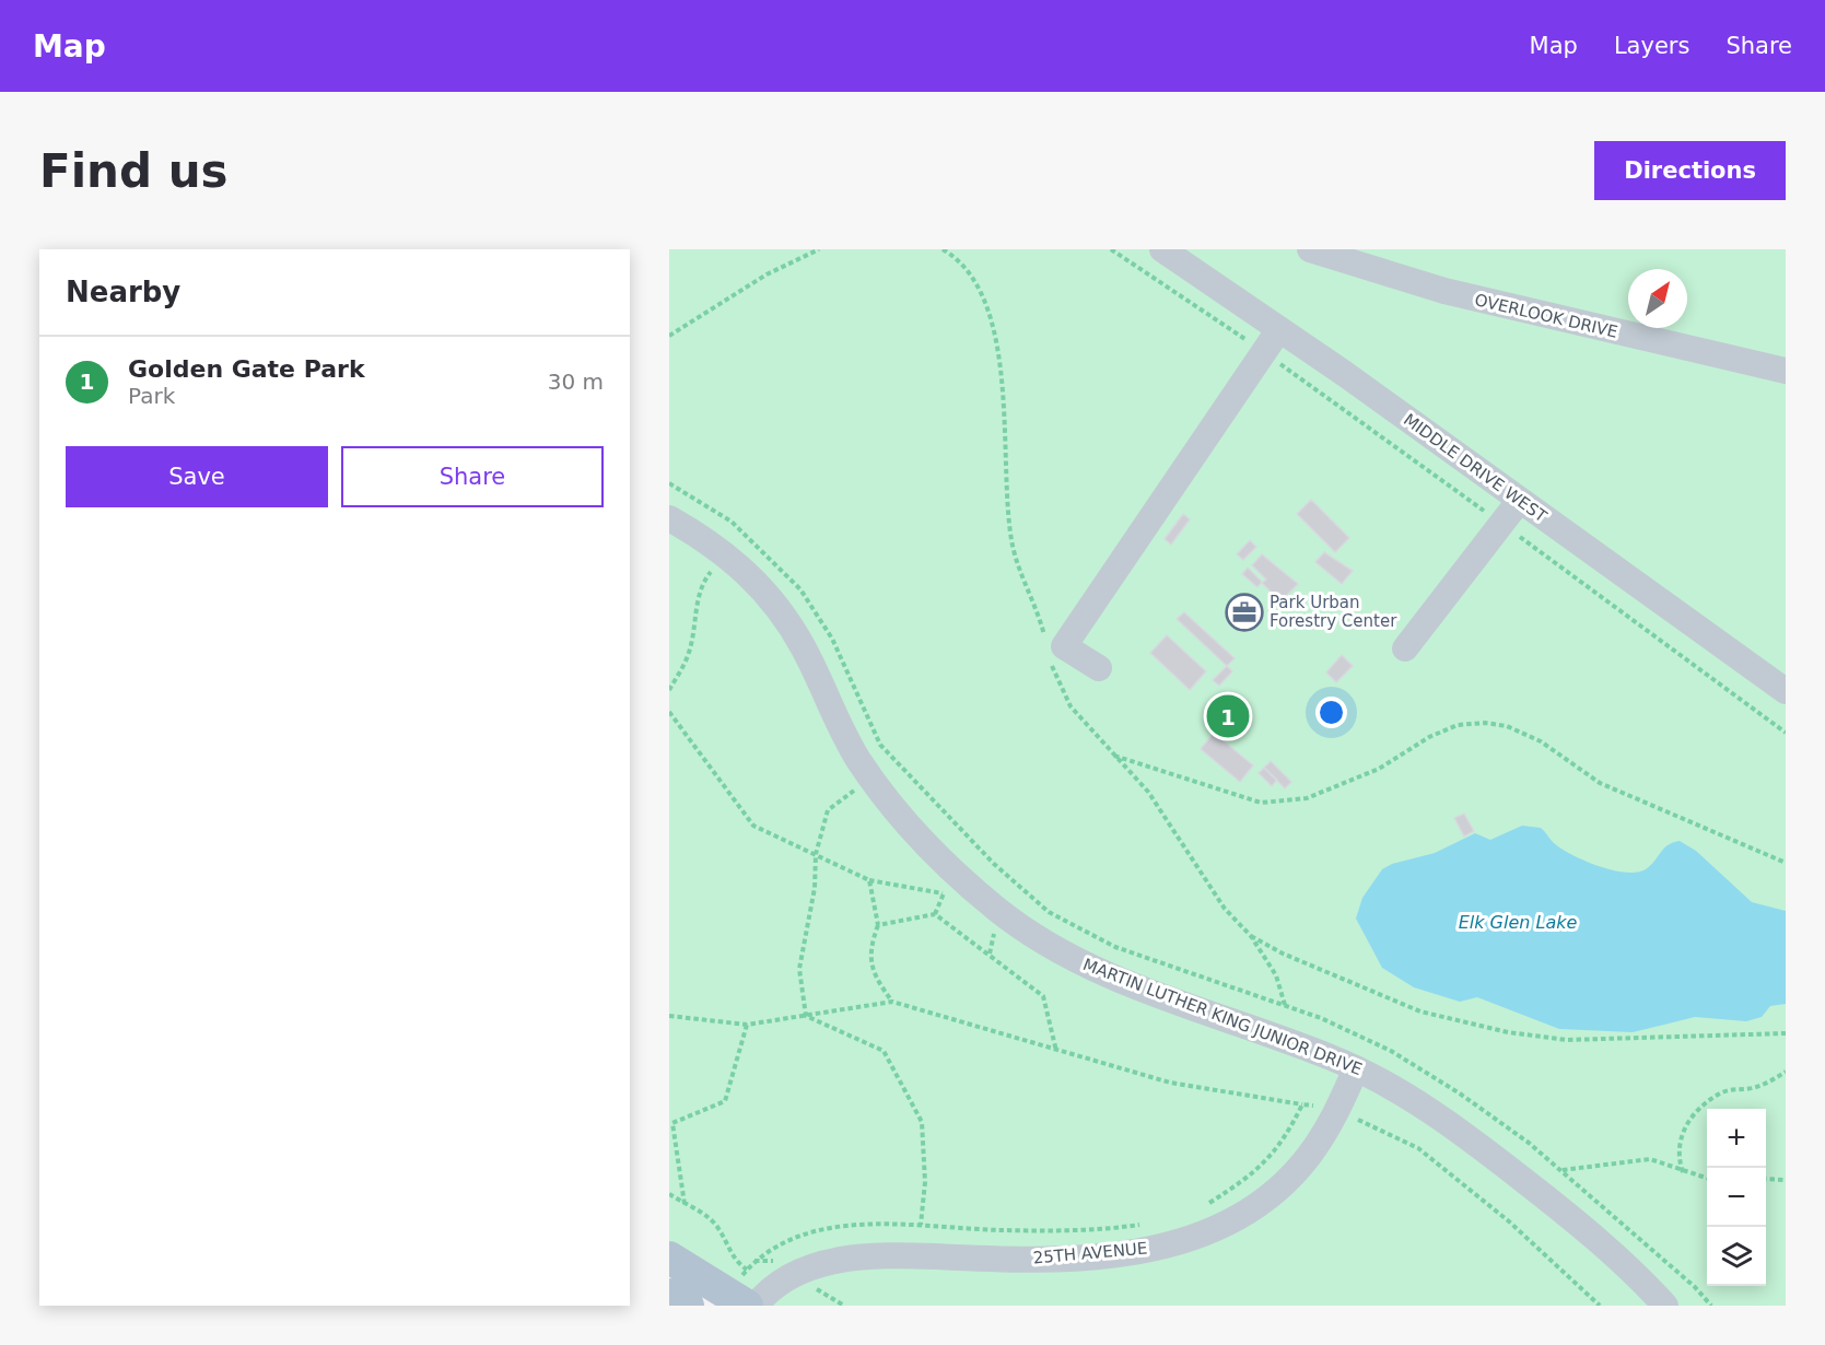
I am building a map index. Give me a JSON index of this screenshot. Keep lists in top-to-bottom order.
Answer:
{
  "streets": {
    "street": [
      "OVERLOOK DRIVE",
      "MIDDLE DRIVE WEST",
      "MARTIN LUTHER KING JUNIOR DRIVE",
      "25TH AVENUE"
    ]
  },
  "crossings": [
    ["MARTIN LUTHER KING JUNIOR DRIVE", "25TH AVENUE"]
  ],
  "water": ["Elk Glen Lake"],
  "places": {
    "office": ["Park Urban Forestry Center"]
  },
  "north": "top right",
  "page": {
    "header": "Map",
    "nav": ["Map", "Layers", "Share"],
    "buttons": [
      "Directions",
      ["Save", "Share"]
    ],
    "title": "Find us",
    "heading": "Nearby",
    "list": [
      {
        "mark": "1",
        "name": "Golden Gate Park",
        "note": "Park",
        "value": "30 m"
      }
    ],
    "pins": "1",
    "map_buttons": ["+", "−"]
  }
}
